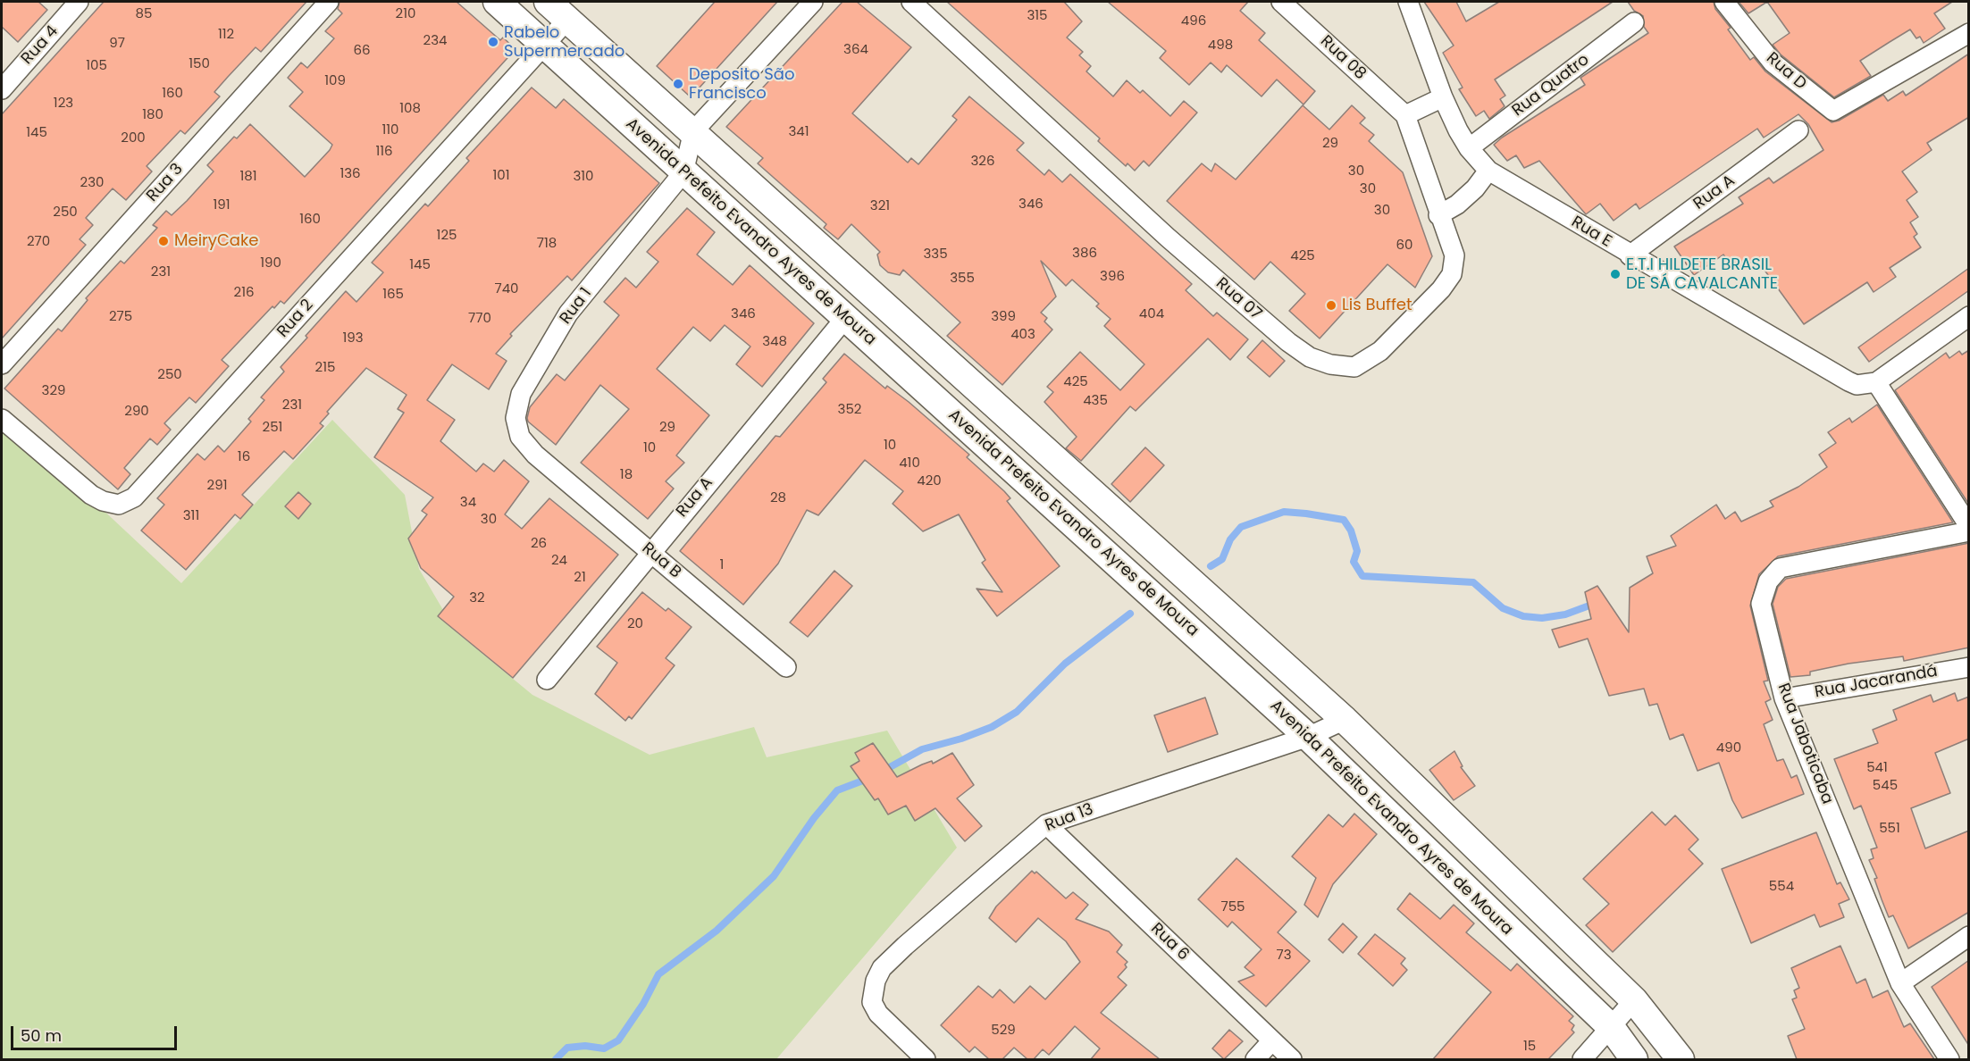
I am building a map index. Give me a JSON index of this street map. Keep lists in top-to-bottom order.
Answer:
{
  "streets": {
    "street": [
      "Rua 4",
      "Rua 08",
      "Rua D",
      "Rua Quatro",
      "Rua 3",
      "Rua A",
      "Avenida Prefeito Evandro Ayres de Moura",
      "Rua E",
      "Rua 07",
      "Rua 1",
      "Rua 2",
      "Rua B",
      "Rua Jacarandá",
      "Rua Jaboticaba",
      "Rua 13",
      "Rua 6"
    ]
  },
  "crossings": [
    ["Rua 08", "Rua 07"],
    ["Rua Quatro", "Rua E"],
    ["Rua A", "Avenida Prefeito Evandro Ayres de Moura"],
    ["Rua A", "Rua E"],
    ["Rua A", "Rua B"],
    ["Avenida Prefeito Evandro Ayres de Moura", "Rua 1"],
    ["Avenida Prefeito Evandro Ayres de Moura", "Rua 2"],
    ["Avenida Prefeito Evandro Ayres de Moura", "Rua 13"],
    ["Rua 1", "Rua B"],
    ["Rua Jacarandá", "Rua Jaboticaba"],
    ["Rua 13", "Rua 6"]
  ],
  "places": [
    "Rabelo Supermercado",
    "Deposito São Francisco",
    "MeiryCake",
    "E.T.I HILDETE BRASIL DE SÁ CAVALCANTE",
    "Lis Buffet"
  ],
  "house_numbers": [
    "85",
    "210",
    "315",
    "496",
    "112",
    "234",
    "97",
    "498",
    "364",
    "66",
    "150",
    "105",
    "109",
    "160",
    "123",
    "108",
    "180",
    "110",
    "341",
    "145",
    "200",
    "29",
    "116",
    "326",
    "30",
    "136",
    "101",
    "181",
    "310",
    "230",
    "30",
    "346",
    "191",
    "321",
    "30",
    "250",
    "160",
    "125",
    "270",
    "718",
    "60",
    "386",
    "335",
    "425",
    "190",
    "145",
    "231",
    "396",
    "355",
    "740",
    "216",
    "165",
    "346",
    "404",
    "275",
    "399",
    "770",
    "403",
    "193",
    "348",
    "215",
    "250",
    "425",
    "329",
    "435",
    "231",
    "352",
    "290",
    "251",
    "29",
    "10",
    "10",
    "16",
    "410",
    "18",
    "420",
    "291",
    "28",
    "34",
    "311",
    "30",
    "26",
    "24",
    "1",
    "21",
    "32",
    "20",
    "490",
    "541",
    "545",
    "551",
    "554",
    "755",
    "73",
    "529",
    "15"
  ],
  "scale_bar": "50 m"
}
